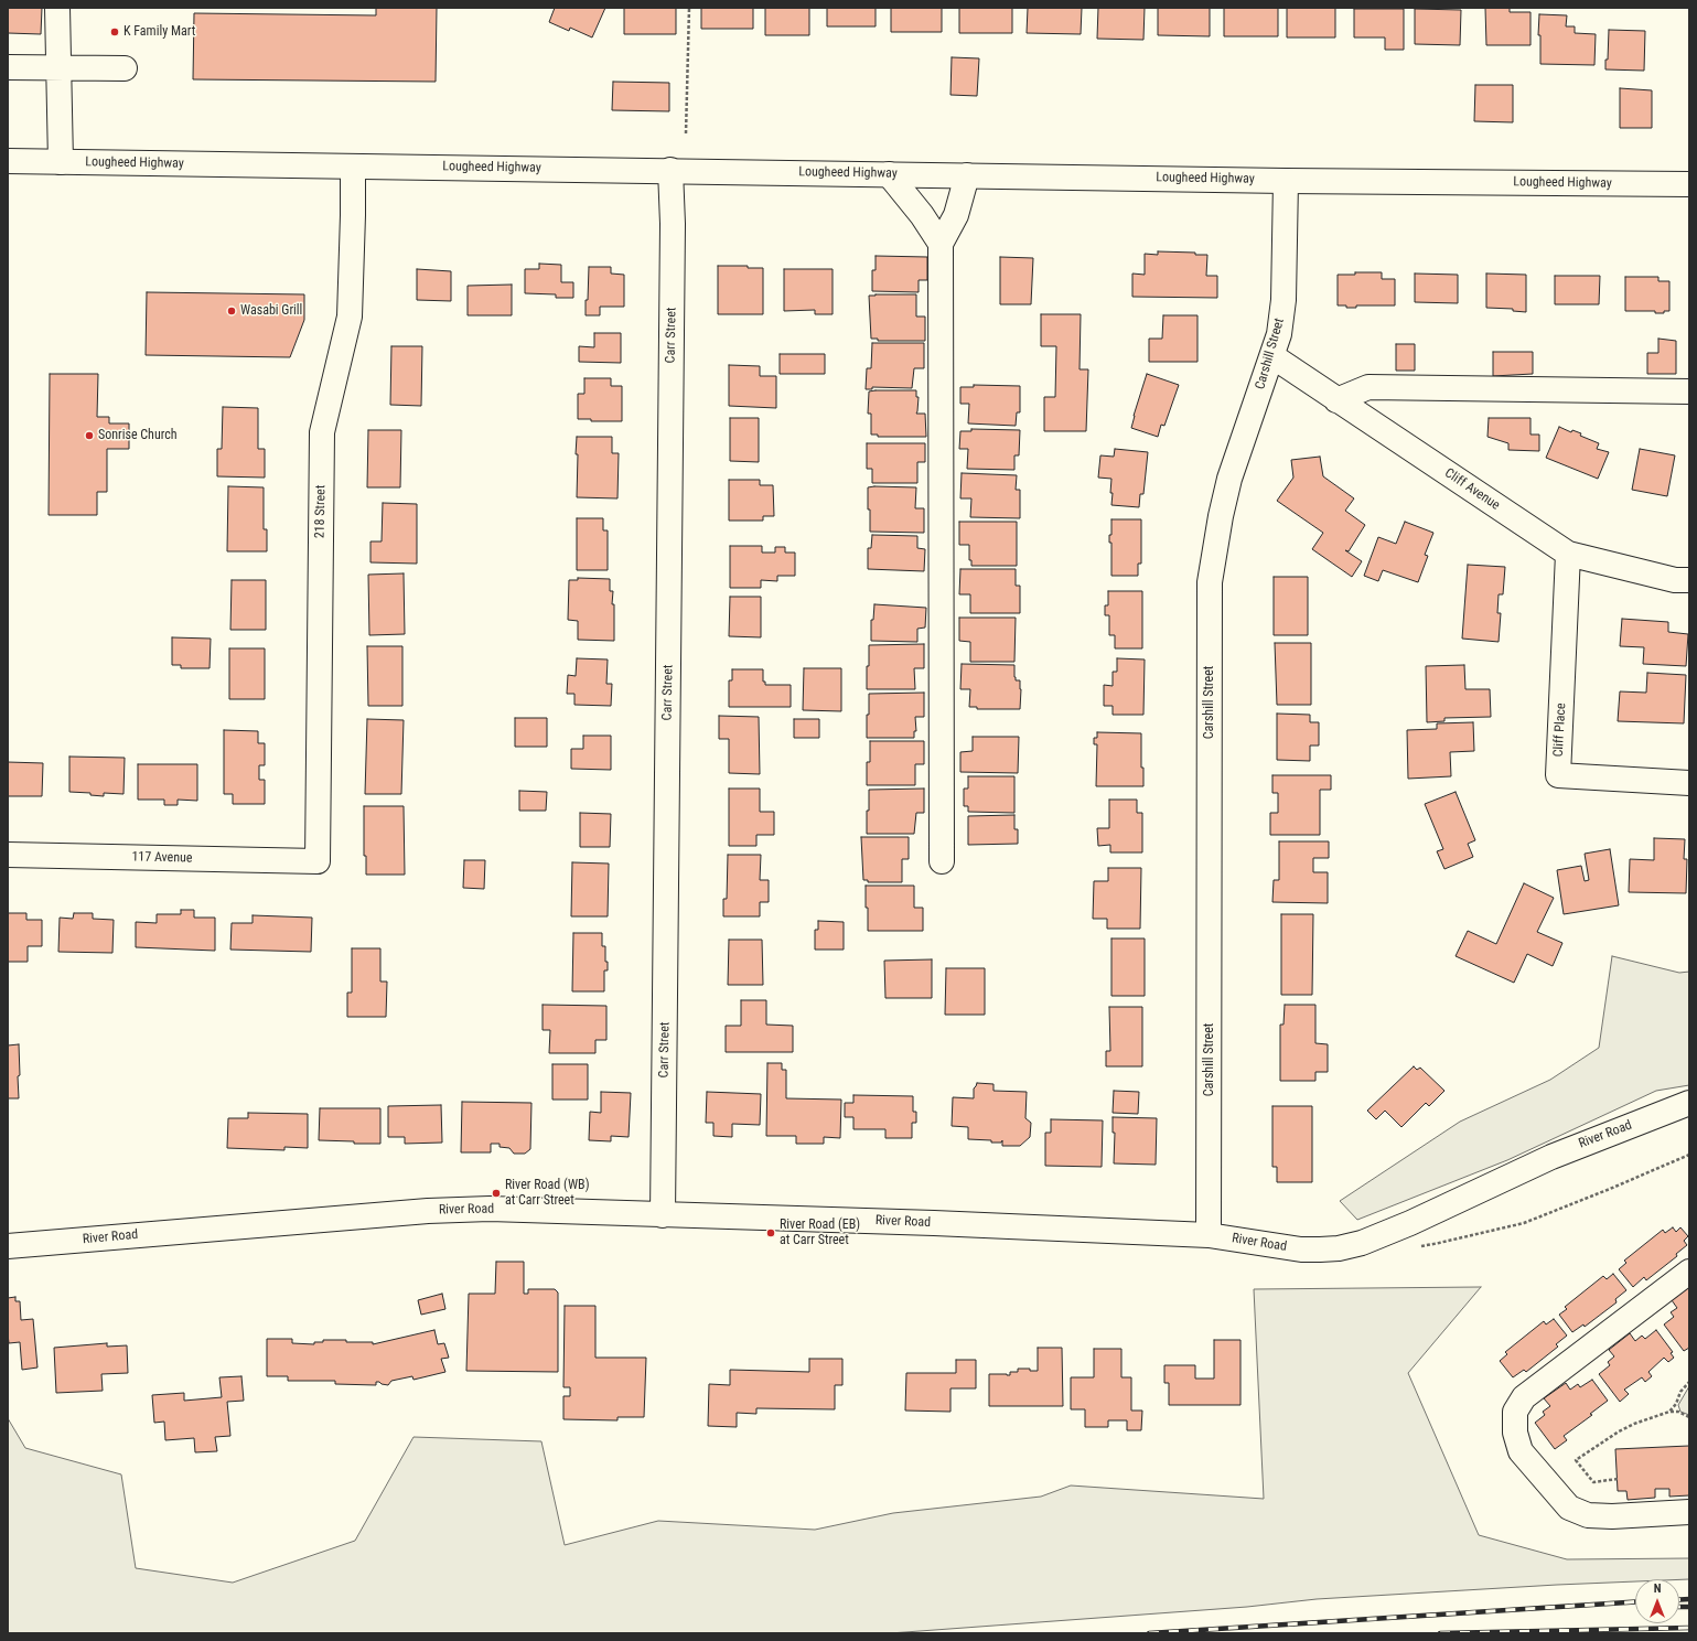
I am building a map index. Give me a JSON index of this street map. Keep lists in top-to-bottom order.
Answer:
{
  "streets": {
    "main road": [
      "Lougheed Highway",
      "Carr Street",
      "Carshill Street",
      "Cliff Avenue",
      "218 Street",
      "Cliff Place",
      "117 Avenue",
      "River Road"
    ]
  },
  "crossings": [
    ["Lougheed Highway", "Carr Street"],
    ["Lougheed Highway", "Carshill Street"],
    ["Lougheed Highway", "218 Street"],
    ["Carr Street", "River Road"],
    ["Carshill Street", "Cliff Avenue"],
    ["Carshill Street", "River Road"],
    ["Cliff Avenue", "Cliff Place"],
    ["218 Street", "117 Avenue"]
  ],
  "places": [
    "K Family Mart",
    "Wasabi Grill",
    "Sonrise Church",
    "River Road (WB) at Carr Street",
    "River Road (EB) at Carr Street"
  ],
  "north": "top"
}
